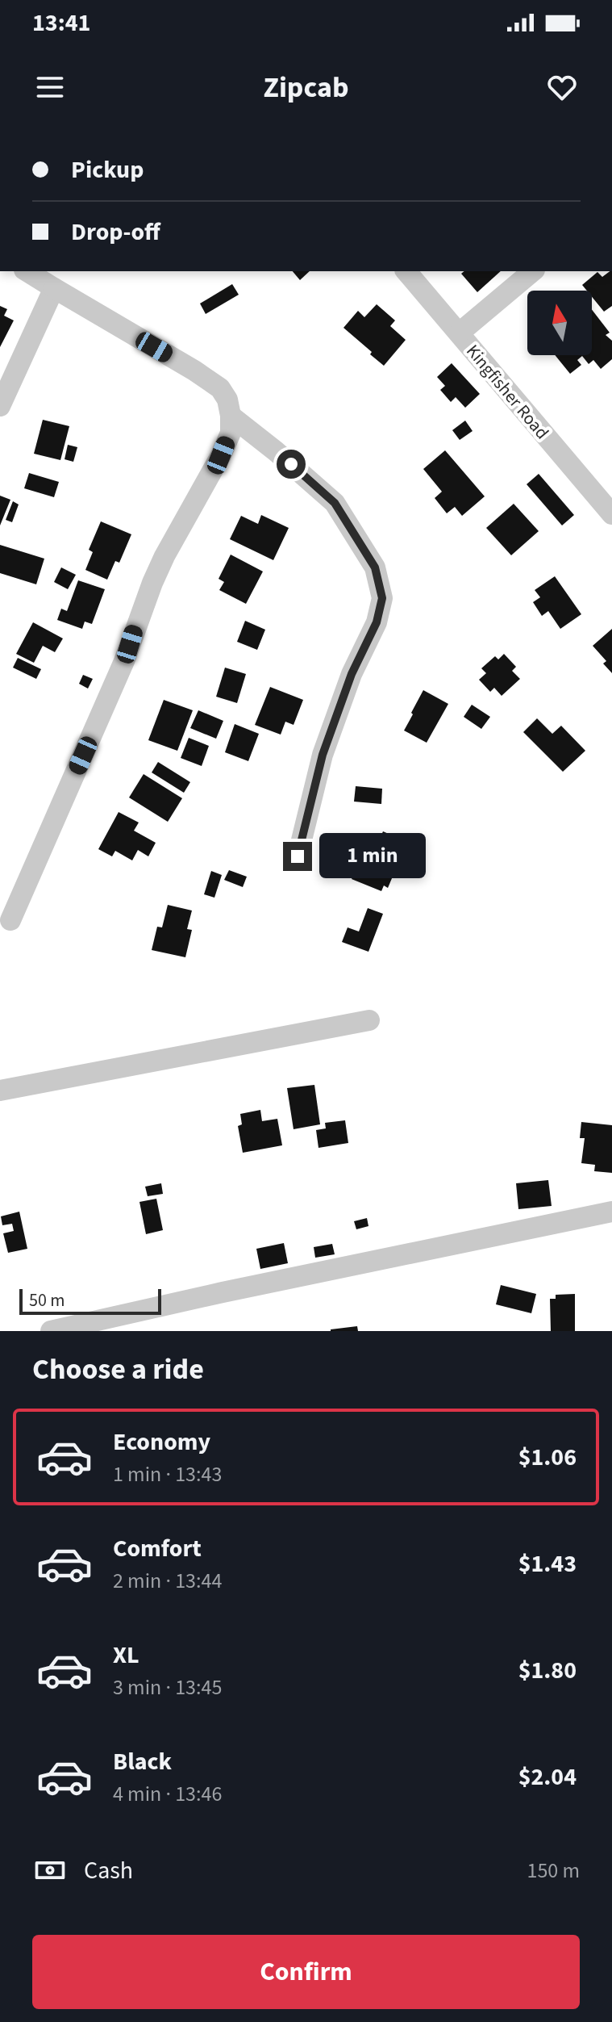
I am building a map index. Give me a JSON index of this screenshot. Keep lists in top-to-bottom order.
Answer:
{
  "streets": {
    "street": ["Kingfisher Road"]
  },
  "scale_bar": "50 m",
  "north": "top",
  "page": {
    "status": "13:41",
    "header": "Zipcab",
    "banner": ["Pickup", "Drop-off"],
    "bubble": "1 min",
    "scale": "50 m",
    "heading": "Choose a ride",
    "list": [
      {
        "name": "Economy",
        "note": "1 min · 13:43",
        "value": "$1.06"
      },
      {
        "name": "Comfort",
        "note": "2 min · 13:44",
        "value": "$1.43"
      },
      {
        "name": "XL",
        "note": "3 min · 13:45",
        "value": "$1.80"
      },
      {
        "name": "Black",
        "note": "4 min · 13:46",
        "value": "$2.04"
      }
    ],
    "pay": ["Cash", "150 m"],
    "buttons": "Confirm"
  }
}
